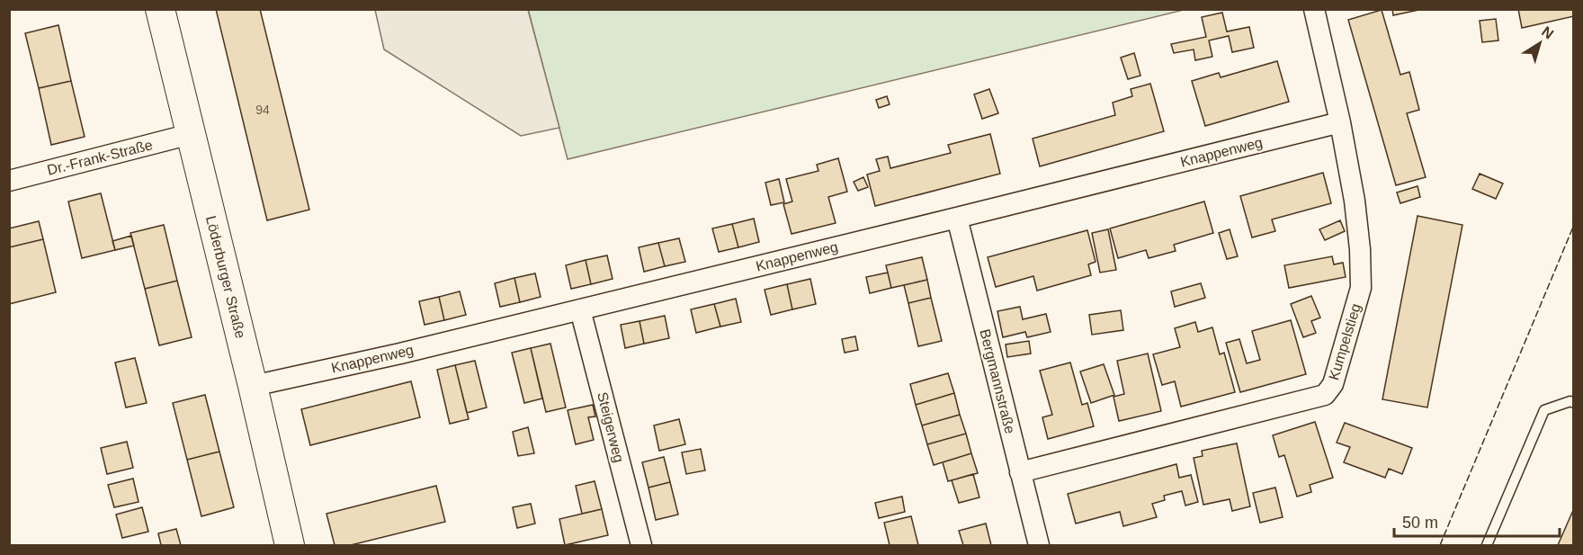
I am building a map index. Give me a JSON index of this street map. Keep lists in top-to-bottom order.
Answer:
{
  "streets": {
    "street": [
      "Knappenweg",
      "Dr.-Frank-Straße",
      "Löderburger Straße",
      "Kumpelstieg",
      "Bergmannstraße",
      "Steigerweg"
    ]
  },
  "crossings": [
    ["Knappenweg", "Löderburger Straße"],
    ["Knappenweg", "Kumpelstieg"],
    ["Knappenweg", "Bergmannstraße"],
    ["Knappenweg", "Steigerweg"],
    ["Dr.-Frank-Straße", "Löderburger Straße"],
    ["Kumpelstieg", "Bergmannstraße"]
  ],
  "house_numbers": ["94"],
  "scale_bar": "50 m",
  "north": "top right"
}
